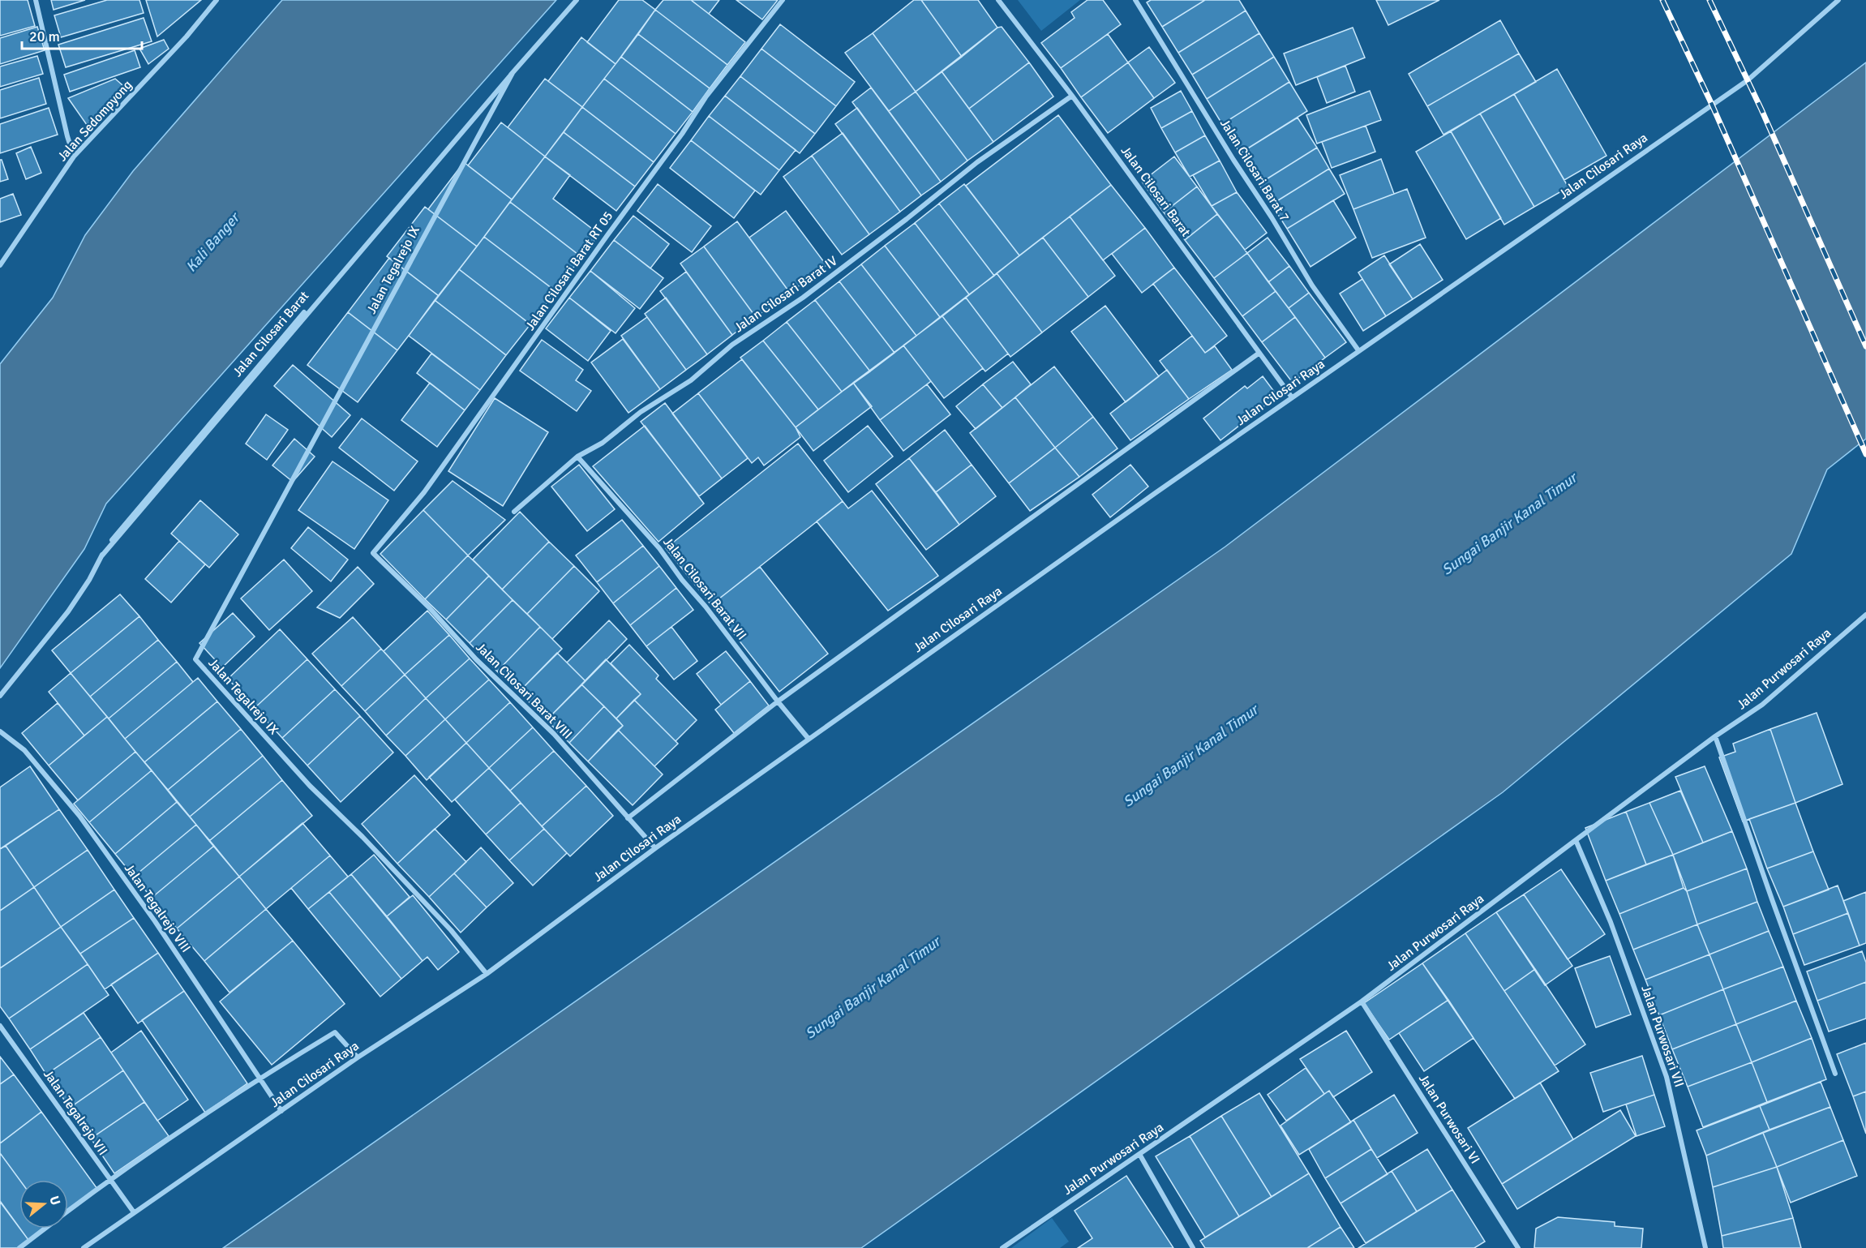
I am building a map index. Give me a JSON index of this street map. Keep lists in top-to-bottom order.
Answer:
{
  "streets": {
    "street": [
      "Jalan Sedompyong",
      "Jalan Cilosari Raya",
      "Jalan Cilosari Barat 7",
      "Jalan Cilosari Barat",
      "Jalan Tegalrejo IX",
      "Jalan Cilosari Barat RT 05",
      "Jalan Cilosari Barat IV",
      "Jalan Cilosari Barat VII",
      "Jalan Purwosari Raya",
      "Jalan Cilosari Barat VIII",
      "Jalan Tegalrejo VIII",
      "Jalan Purwosari VII",
      "Jalan Tegalrejo VII",
      "Jalan Purwosari VI"
    ]
  },
  "crossings": [
    ["Jalan Cilosari Raya", "Jalan Cilosari Barat 7"],
    ["Jalan Cilosari Raya", "Jalan Cilosari Barat"],
    ["Jalan Cilosari Raya", "Jalan Tegalrejo IX"],
    ["Jalan Cilosari Raya", "Jalan Cilosari Barat VII"],
    ["Jalan Cilosari Raya", "Jalan Cilosari Barat VIII"],
    ["Jalan Cilosari Raya", "Jalan Tegalrejo VIII"],
    ["Jalan Cilosari Raya", "Jalan Tegalrejo VII"],
    ["Jalan Cilosari Barat", "Jalan Tegalrejo IX"],
    ["Jalan Cilosari Barat", "Jalan Cilosari Barat IV"],
    ["Jalan Cilosari Barat RT 05", "Jalan Cilosari Barat VIII"],
    ["Jalan Cilosari Barat IV", "Jalan Cilosari Barat VII"],
    ["Jalan Purwosari Raya", "Jalan Purwosari VII"],
    ["Jalan Purwosari Raya", "Jalan Purwosari VI"]
  ],
  "water": ["Kali Banger", "Sungai Banjir Kanal Timur"],
  "scale_bar": "20 m",
  "north": "right"
}
